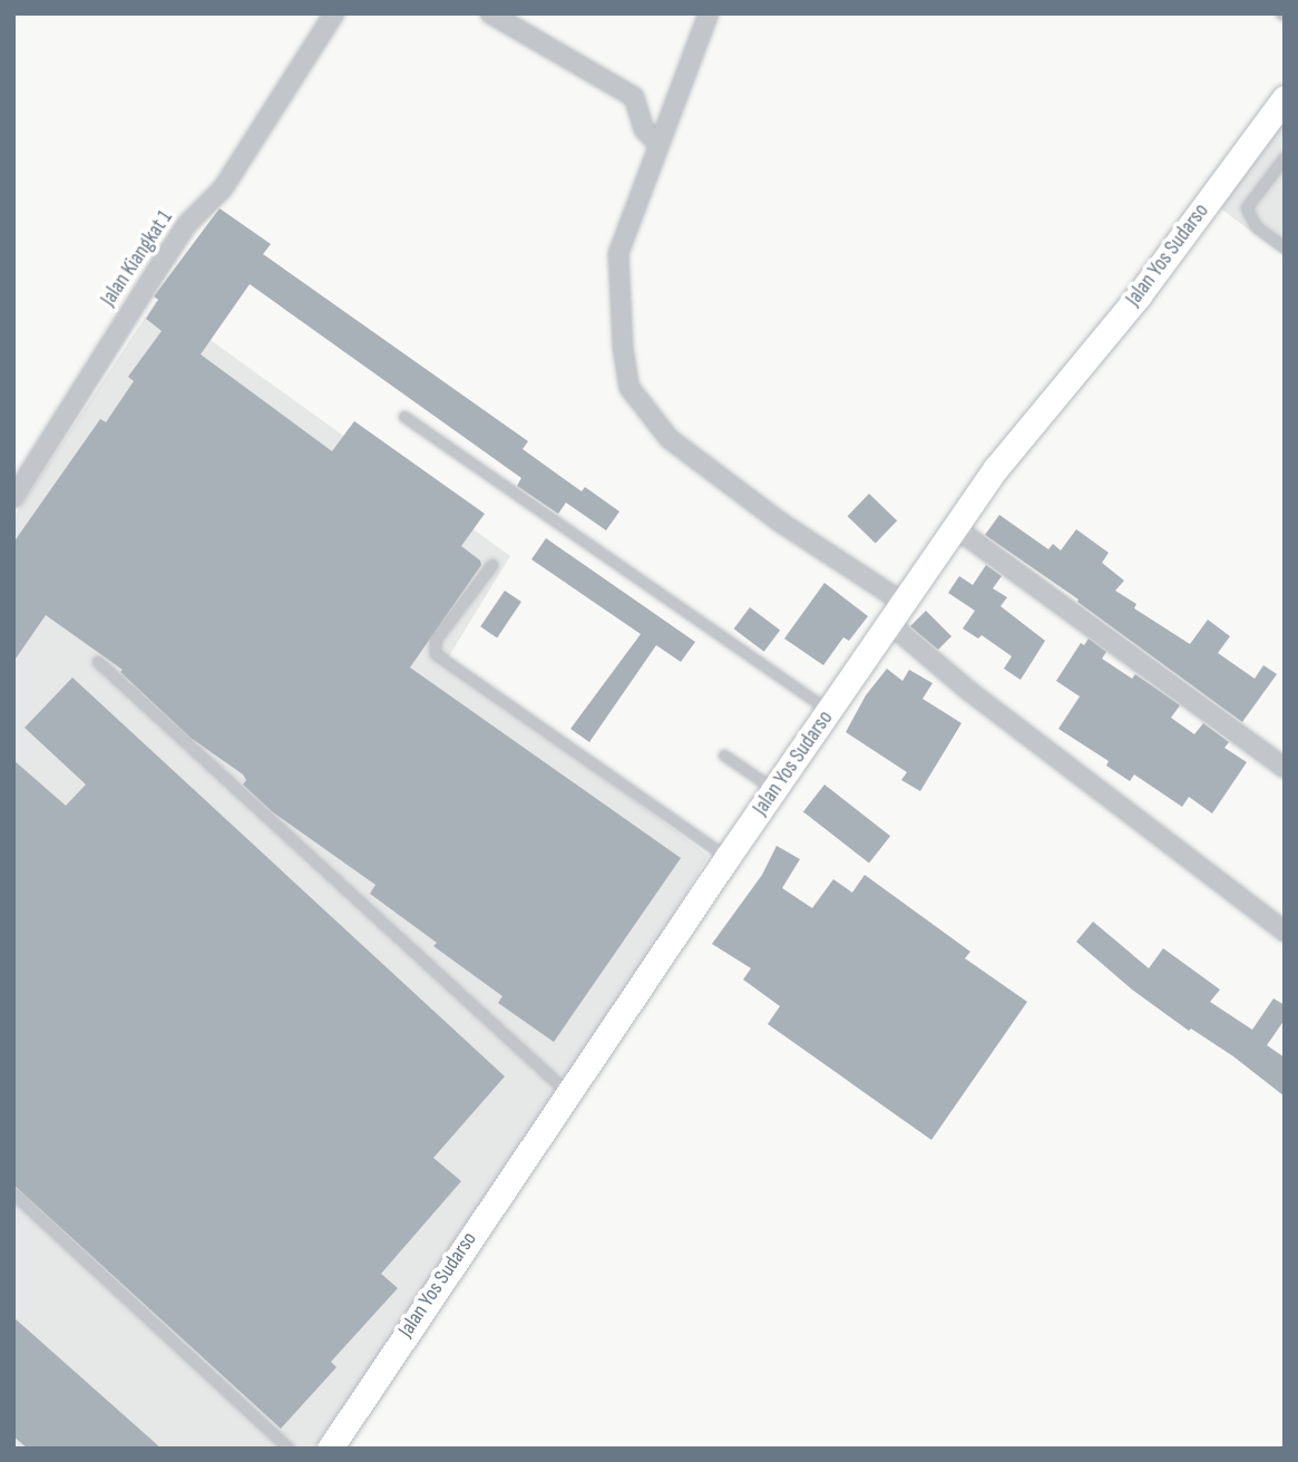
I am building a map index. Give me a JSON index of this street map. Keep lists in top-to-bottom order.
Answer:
{
  "streets": {
    "street": ["Jalan Yos Sudarso", "Jalan Kiangkat 1"]
  }
}
